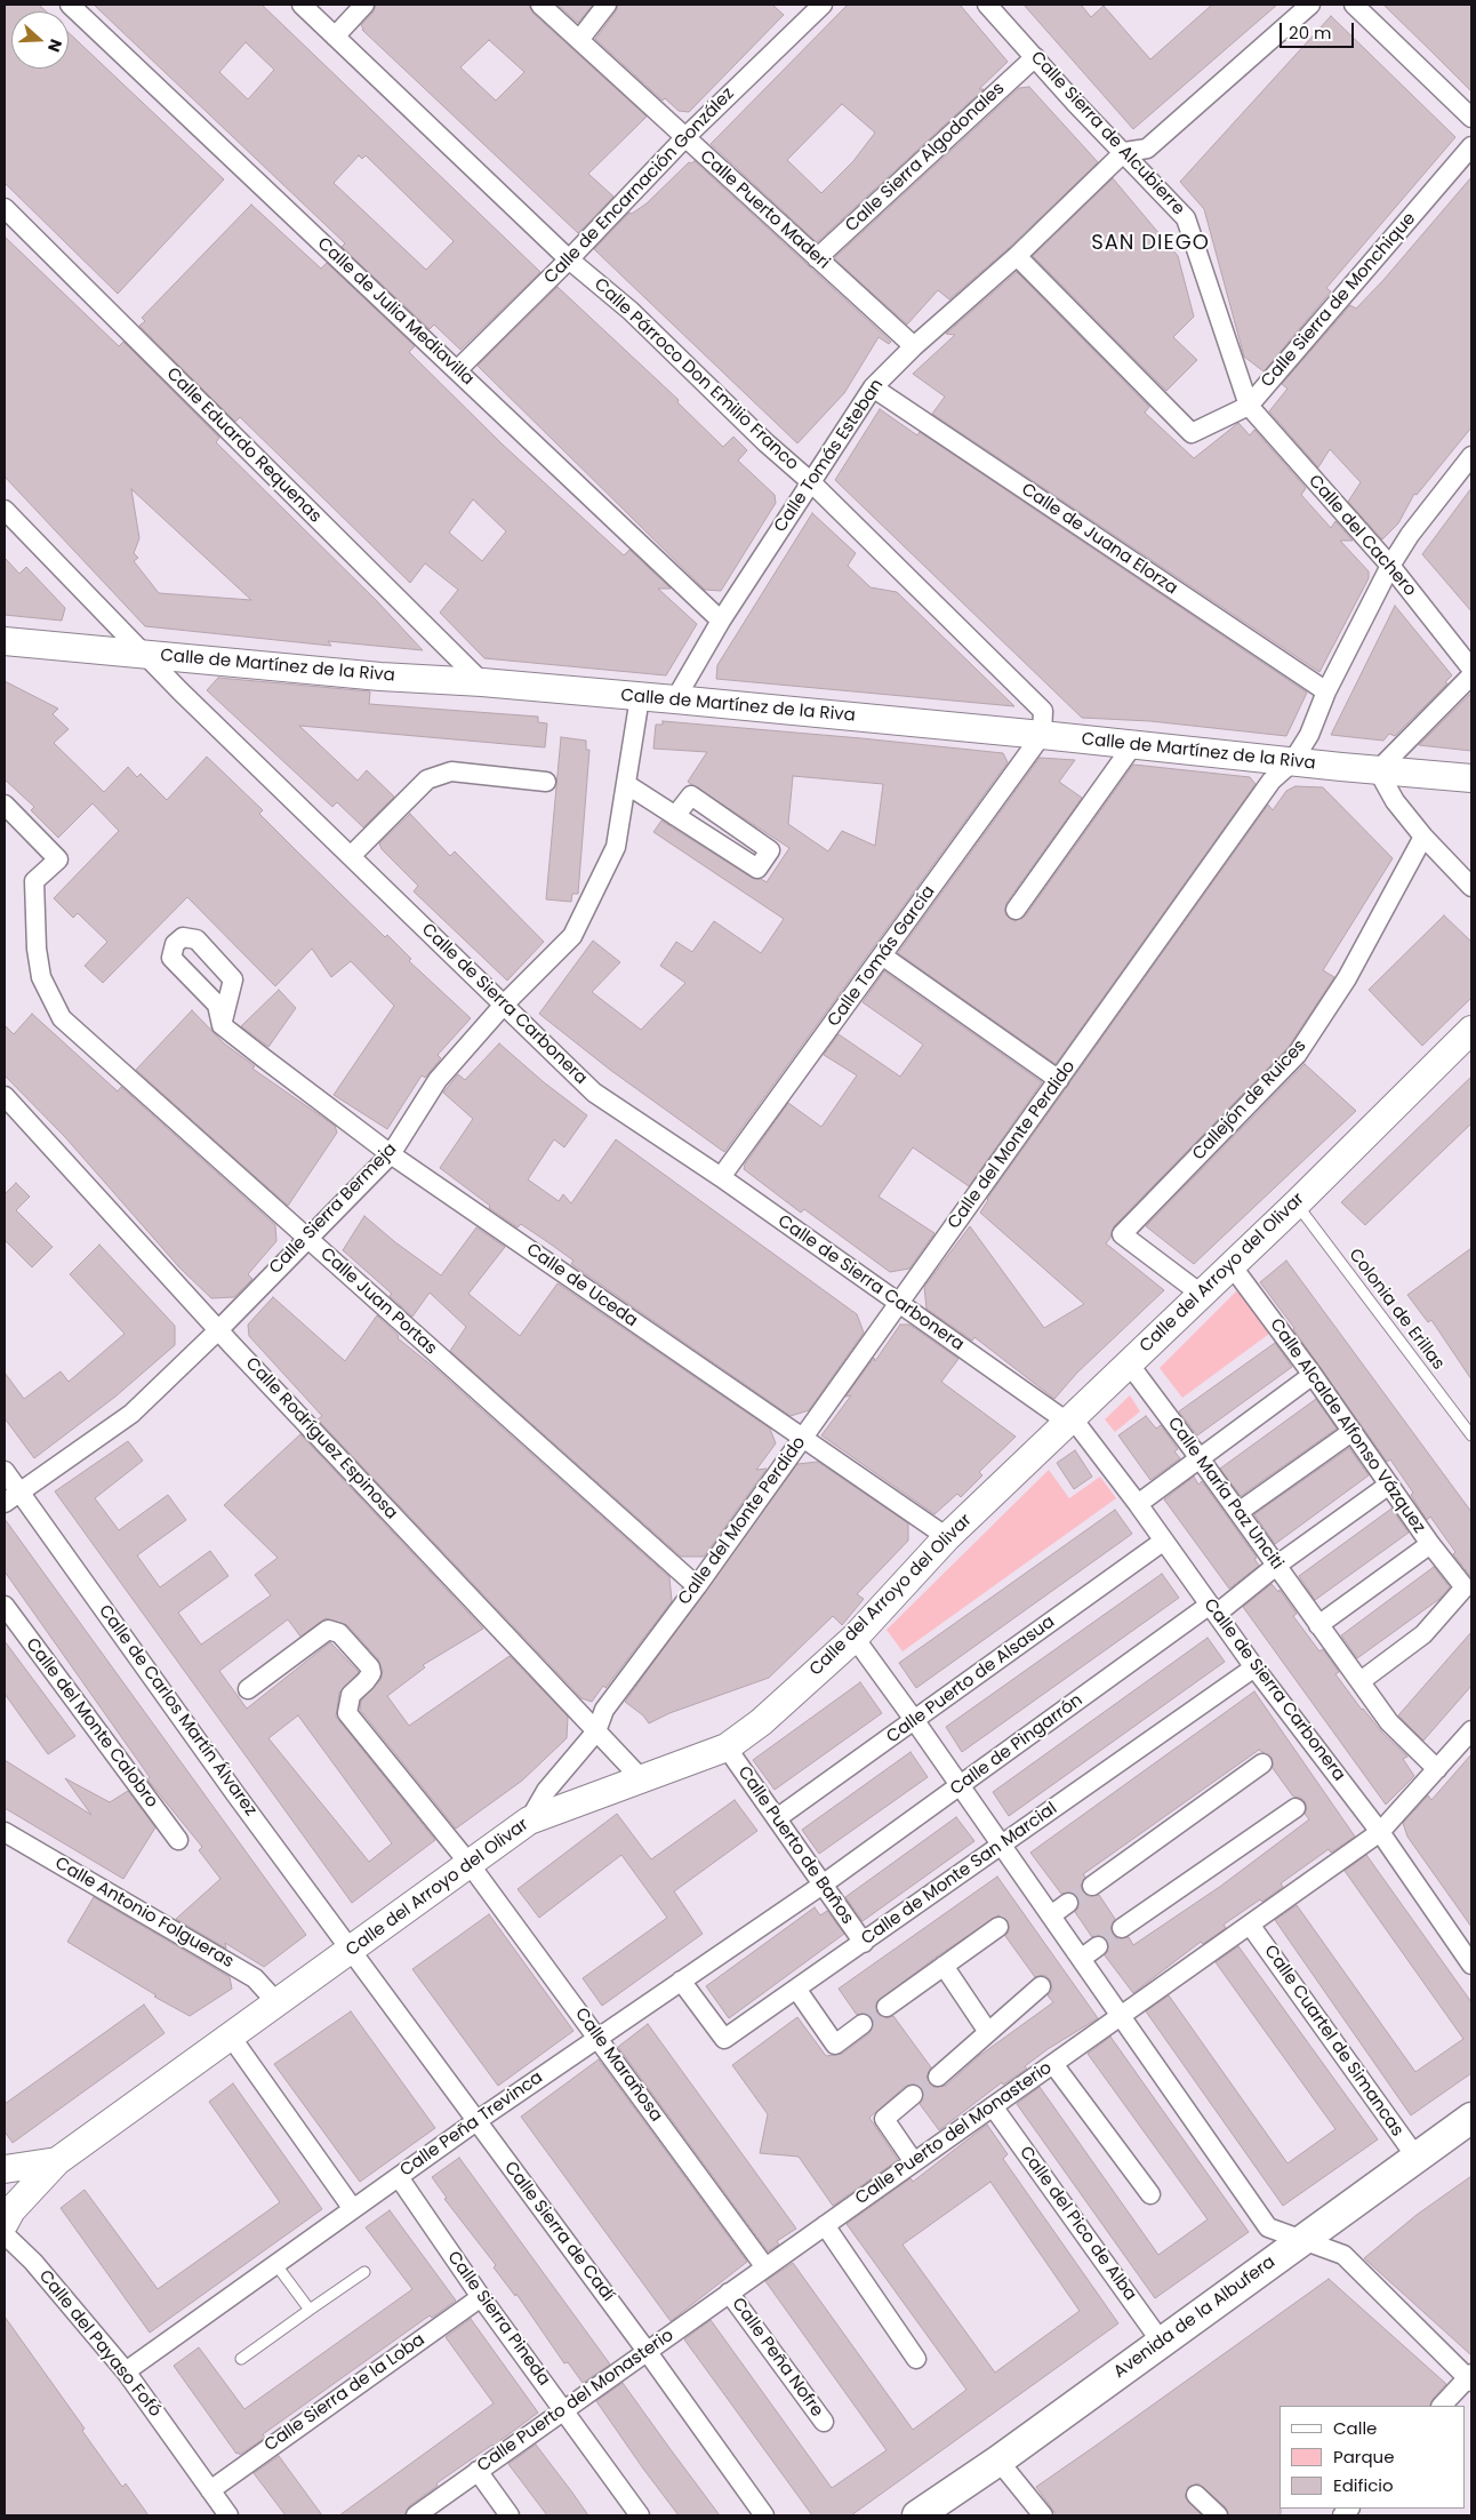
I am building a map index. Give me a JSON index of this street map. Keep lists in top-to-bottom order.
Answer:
{
  "streets": {
    "main road": ["Avenida de la Albufera"],
    "street": [
      "Calle Sierra de Alcubierre",
      "Calle Sierra Algodonales",
      "Calle de Encarnación González",
      "Calle Puerto Maderi",
      "Calle Sierra de Monchique",
      "Calle de Julia Mediavilla",
      "Calle Párroco Don Emilio Franco",
      "Calle Eduardo Requenas",
      "Calle Tomás Esteban",
      "Calle del Cachero",
      "Calle de Juana Elorza",
      "Calle de Martínez de la Riva",
      "Calle Tomás García",
      "Calle de Sierra Carbonera",
      "Callejón de Ruices",
      "Calle del Monte Perdido",
      "Calle Sierra Bermeja",
      "Calle del Arroyo del Olivar",
      "Calle de Uceda",
      "Calle Juan Portas",
      "Calle Alcalde Alfonso Vázquez",
      "Calle Rodríguez Espinosa",
      "Calle María Paz Unciti",
      "Calle Puerto de Alsasua",
      "Calle de Carlos Martín Álvarez",
      "Calle del Monte Calobro",
      "Calle de Pingarrón",
      "Calle Puerto de Baños",
      "Calle de Monte San Marcial",
      "Calle Antonio Folgueras",
      "Calle Cuartel de Simancas",
      "Calle Marañosa",
      "Calle Peña Trevinca",
      "Calle Puerto del Monasterio",
      "Calle del Pico de Alba",
      "Calle Sierra de Cadí",
      "Calle Sierra Pineda",
      "Calle del Payaso Fofó",
      "Calle Peña Nofre",
      "Calle Sierra de la Loba"
    ],
    "lane": ["Colonia de Erillas"]
  },
  "crossings": [
    ["Calle Sierra de Alcubierre", "Calle Sierra Algodonales"],
    ["Calle Sierra de Alcubierre", "Calle Sierra de Monchique"],
    ["Calle Sierra de Alcubierre", "Calle Tomás Esteban"],
    ["Calle Sierra de Alcubierre", "Calle del Cachero"],
    ["Calle Sierra Algodonales", "Calle Puerto Maderi"],
    ["Calle de Encarnación González", "Calle Puerto Maderi"],
    ["Calle de Encarnación González", "Calle de Julia Mediavilla"],
    ["Calle de Encarnación González", "Calle Párroco Don Emilio Franco"],
    ["Calle Puerto Maderi", "Calle Tomás Esteban"],
    ["Calle Sierra de Monchique", "Calle Tomás Esteban"],
    ["Calle Sierra de Monchique", "Calle del Cachero"],
    ["Calle de Julia Mediavilla", "Calle Tomás Esteban"],
    ["Calle Párroco Don Emilio Franco", "Calle Tomás Esteban"],
    ["Calle Párroco Don Emilio Franco", "Calle de Martínez de la Riva"],
    ["Calle Párroco Don Emilio Franco", "Calle Tomás García"],
    ["Calle Eduardo Requenas", "Calle de Martínez de la Riva"],
    ["Calle Tomás Esteban", "Calle de Juana Elorza"],
    ["Calle Tomás Esteban", "Calle de Martínez de la Riva"],
    ["Calle del Cachero", "Calle del Monte Perdido"],
    ["Calle de Juana Elorza", "Calle del Monte Perdido"],
    ["Calle de Martínez de la Riva", "Calle Tomás García"],
    ["Calle de Martínez de la Riva", "Calle de Sierra Carbonera"],
    ["Calle de Martínez de la Riva", "Calle del Monte Perdido"],
    ["Calle de Martínez de la Riva", "Calle Sierra Bermeja"],
    ["Calle Tomás García", "Calle de Sierra Carbonera"],
    ["Calle de Sierra Carbonera", "Calle del Monte Perdido"],
    ["Calle de Sierra Carbonera", "Calle Sierra Bermeja"],
    ["Calle de Sierra Carbonera", "Calle del Arroyo del Olivar"],
    ["Calle de Sierra Carbonera", "Calle Puerto de Alsasua"],
    ["Calle de Sierra Carbonera", "Calle de Pingarrón"],
    ["Calle de Sierra Carbonera", "Calle de Monte San Marcial"],
    ["Calle de Sierra Carbonera", "Calle Puerto del Monasterio"],
    ["Callejón de Ruices", "Calle del Arroyo del Olivar"],
    ["Calle del Monte Perdido", "Calle del Arroyo del Olivar"],
    ["Calle del Monte Perdido", "Calle de Uceda"],
    ["Calle del Monte Perdido", "Calle Juan Portas"],
    ["Calle del Monte Perdido", "Calle Rodríguez Espinosa"],
    ["Calle Sierra Bermeja", "Calle de Uceda"],
    ["Calle Sierra Bermeja", "Calle Juan Portas"],
    ["Calle Sierra Bermeja", "Calle Rodríguez Espinosa"],
    ["Calle Sierra Bermeja", "Calle de Carlos Martín Álvarez"],
    ["Calle del Arroyo del Olivar", "Calle de Uceda"],
    ["Calle del Arroyo del Olivar", "Colonia de Erillas"],
    ["Calle del Arroyo del Olivar", "Calle Alcalde Alfonso Vázquez"],
    ["Calle del Arroyo del Olivar", "Calle Rodríguez Espinosa"],
    ["Calle del Arroyo del Olivar", "Calle María Paz Unciti"],
    ["Calle del Arroyo del Olivar", "Calle de Carlos Martín Álvarez"],
    ["Calle del Arroyo del Olivar", "Calle Puerto de Baños"],
    ["Calle del Arroyo del Olivar", "Calle Antonio Folgueras"],
    ["Calle del Arroyo del Olivar", "Calle Marañosa"],
    ["Calle del Arroyo del Olivar", "Calle Sierra de Cadí"],
    ["Calle del Arroyo del Olivar", "Calle del Payaso Fofó"],
    ["Calle Alcalde Alfonso Vázquez", "Calle María Paz Unciti"],
    ["Calle Alcalde Alfonso Vázquez", "Calle de Pingarrón"],
    ["Calle María Paz Unciti", "Calle de Pingarrón"],
    ["Calle María Paz Unciti", "Calle Puerto del Monasterio"],
    ["Calle Puerto de Alsasua", "Calle Puerto de Baños"],
    ["Calle de Carlos Martín Álvarez", "Calle Sierra de Cadí"],
    ["Calle de Pingarrón", "Calle Puerto de Baños"],
    ["Calle de Pingarrón", "Calle Peña Trevinca"],
    ["Calle Puerto de Baños", "Calle de Monte San Marcial"],
    ["Calle Puerto de Baños", "Calle Peña Trevinca"],
    ["Calle de Monte San Marcial", "Calle Peña Trevinca"],
    ["Calle Cuartel de Simancas", "Calle Puerto del Monasterio"],
    ["Calle Cuartel de Simancas", "Avenida de la Albufera"],
    ["Calle Marañosa", "Calle Peña Trevinca"],
    ["Calle Marañosa", "Calle Puerto del Monasterio"],
    ["Calle Peña Trevinca", "Calle Sierra de Cadí"],
    ["Calle Peña Trevinca", "Calle Sierra Pineda"],
    ["Calle Peña Trevinca", "Calle del Payaso Fofó"],
    ["Calle Puerto del Monasterio", "Calle del Pico de Alba"],
    ["Calle Puerto del Monasterio", "Calle Sierra de Cadí"],
    ["Calle Puerto del Monasterio", "Calle Sierra Pineda"],
    ["Calle Puerto del Monasterio", "Calle Peña Nofre"],
    ["Calle del Pico de Alba", "Avenida de la Albufera"],
    ["Calle Sierra Pineda", "Calle Sierra de la Loba"],
    ["Calle del Payaso Fofó", "Calle Sierra de la Loba"]
  ],
  "districts": ["SAN DIEGO"],
  "legend": ["Calle", "Parque", "Edificio"],
  "scale_bar": "20 m",
  "north": "right"
}
